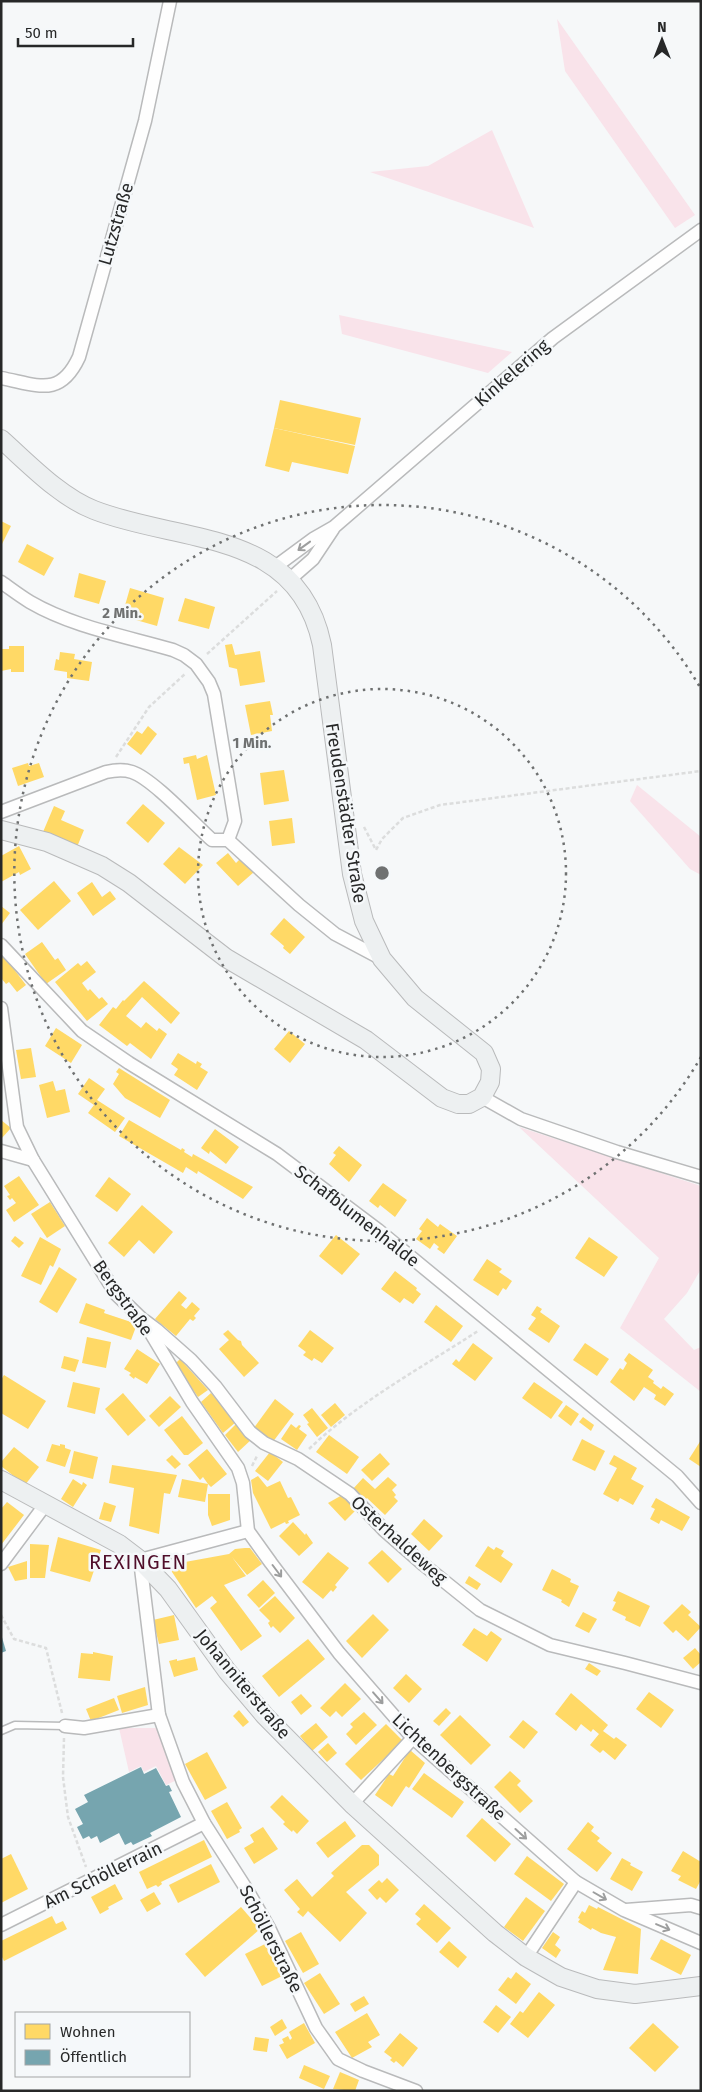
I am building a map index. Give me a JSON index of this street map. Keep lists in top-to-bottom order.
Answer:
{
  "streets": {
    "street": [
      "Lutzstraße",
      "Kinkelering",
      "Freudenstädter Straße",
      "Schafblumenhalde",
      "Bergstraße",
      "Osterhaldeweg",
      "Johanniterstraße",
      "Lichtenbergstraße",
      "Am Schöllerrain",
      "Schöllerstraße"
    ]
  },
  "crossings": [
    ["Kinkelering", "Freudenstädter Straße"],
    ["Bergstraße", "Osterhaldeweg"],
    ["Bergstraße", "Lichtenbergstraße"],
    ["Johanniterstraße", "Schöllerstraße"],
    ["Am Schöllerrain", "Schöllerstraße"]
  ],
  "one_way": ["Lichtenbergstraße"],
  "districts": ["REXINGEN"],
  "legend": ["Wohnen", "Öffentlich"],
  "scale_bar": "50 m",
  "north": "top",
  "rings": ["2 Min.", "1 Min."]
}
